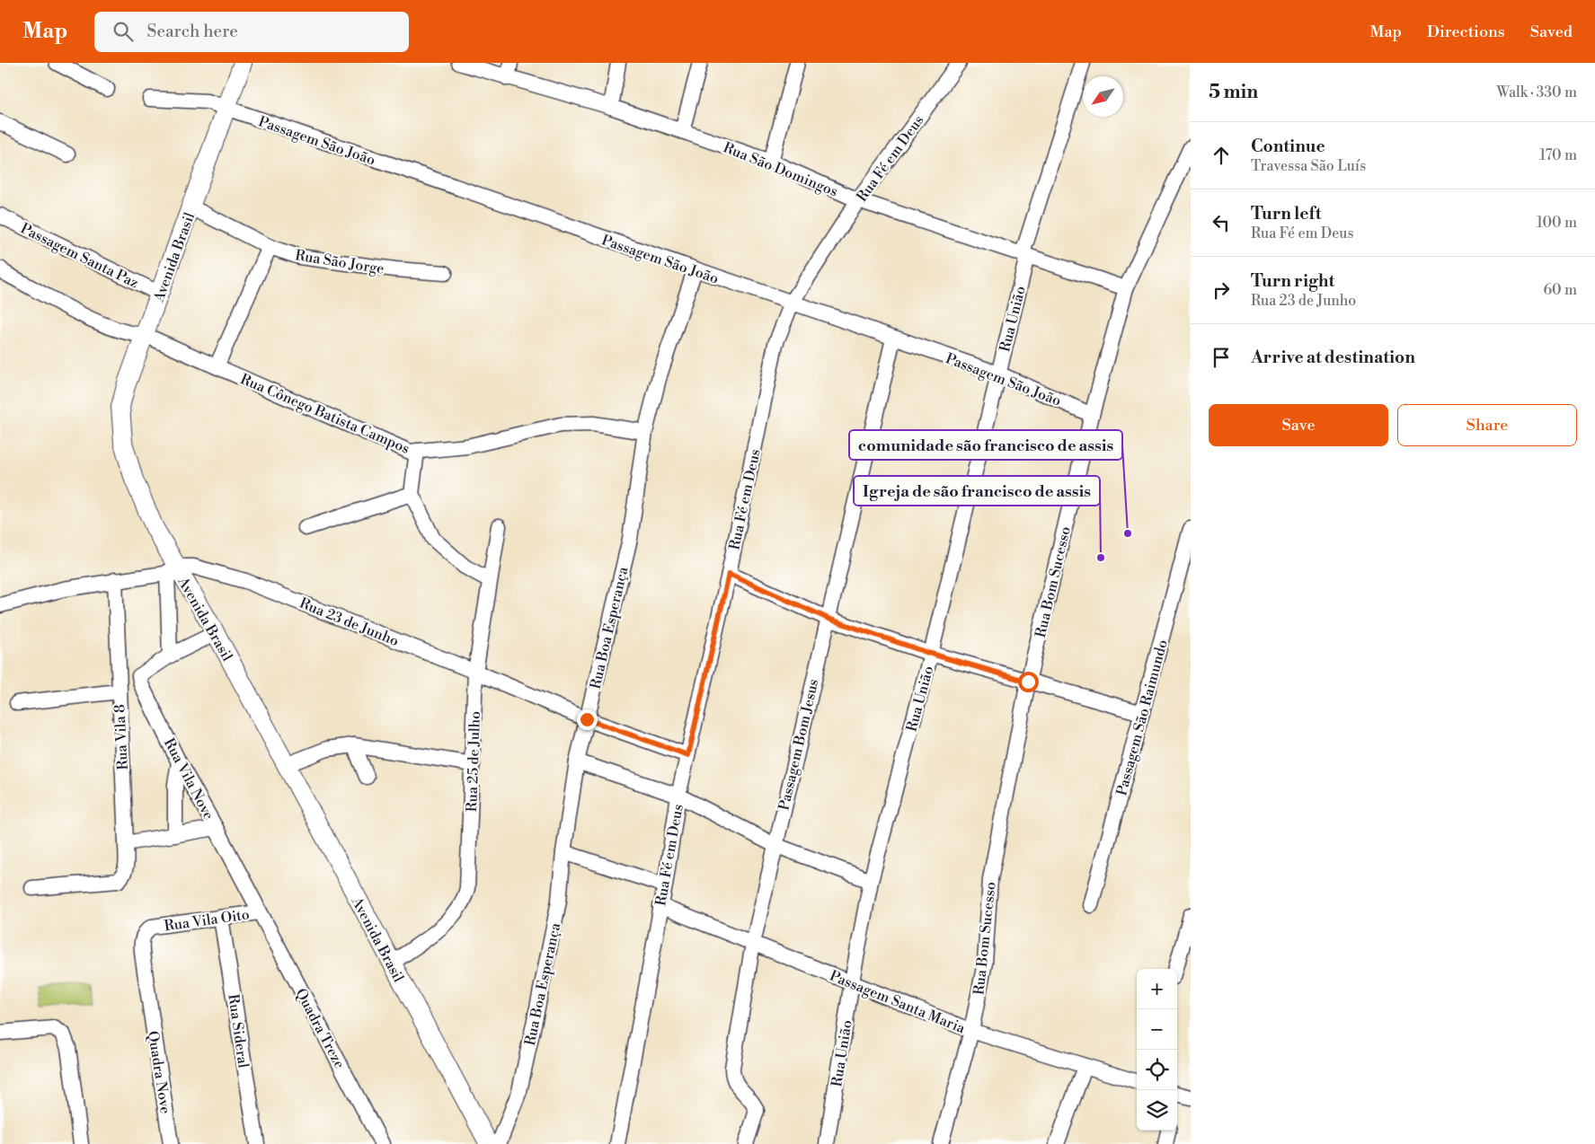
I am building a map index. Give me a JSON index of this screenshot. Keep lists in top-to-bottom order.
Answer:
{
  "streets": {
    "main road": ["Avenida Brasil"],
    "street": [
      "Passagem São João",
      "Rua Fé em Deus",
      "Rua São Domingos",
      "Passagem Santa Paz",
      "Rua São Jorge",
      "Rua União",
      "Rua Cônego Batista Campos",
      "Rua Bom Sucesso",
      "Rua 23 de Junho",
      "Rua Boa Esperança",
      "Passagem São Raimundo",
      "Rua Vila 8",
      "Passagem Bom Jesus",
      "Rua 25 de Julho",
      "Rua Vila Nove",
      "Rua Vila Oito",
      "Passagem Santa Maria",
      "Quadra Treze",
      "Rua Sideral",
      "Quadra Nove"
    ]
  },
  "crossings": [
    ["Passagem São João", "Rua Fé em Deus"],
    ["Passagem São João", "Avenida Brasil"],
    ["Passagem São João", "Rua União"],
    ["Passagem São João", "Rua Bom Sucesso"],
    ["Passagem São João", "Rua Boa Esperança"],
    ["Passagem São João", "Passagem Bom Jesus"],
    ["Rua Fé em Deus", "Rua São Domingos"],
    ["Rua Fé em Deus", "Rua 23 de Junho"],
    ["Rua Fé em Deus", "Passagem Santa Maria"],
    ["Rua São Domingos", "Rua União"],
    ["Rua São Domingos", "Rua Bom Sucesso"],
    ["Passagem Santa Paz", "Avenida Brasil"],
    ["Avenida Brasil", "Rua São Jorge"],
    ["Avenida Brasil", "Rua Cônego Batista Campos"],
    ["Avenida Brasil", "Rua 23 de Junho"],
    ["Avenida Brasil", "Rua 25 de Julho"],
    ["Rua União", "Passagem Santa Maria"],
    ["Rua Cônego Batista Campos", "Rua Boa Esperança"],
    ["Rua Bom Sucesso", "Passagem Santa Maria"],
    ["Rua 23 de Junho", "Rua Boa Esperança"],
    ["Rua 23 de Junho", "Rua Vila 8"],
    ["Rua 23 de Junho", "Rua 25 de Julho"],
    ["Passagem Bom Jesus", "Passagem Santa Maria"],
    ["Rua Vila Nove", "Rua Vila Oito"],
    ["Rua Vila Nove", "Quadra Treze"],
    ["Rua Vila Oito", "Quadra Treze"],
    ["Rua Vila Oito", "Rua Sideral"],
    ["Rua Vila Oito", "Quadra Nove"]
  ],
  "places": ["comunidade são francisco de assis", "Igreja de são francisco de assis"],
  "north": "bottom left",
  "page": {
    "header": "Map",
    "search": "Search here",
    "nav": ["Map", "Directions", "Saved"],
    "heading": ["5 min", "Walk · 330 m"],
    "list": [
      ["Continue", "Travessa São Luís", "170 m"],
      ["Turn left", "Rua Fé em Deus", "100 m"],
      ["Turn right", "Rua 23 de Junho", "60 m"],
      "Arrive at destination"
    ],
    "buttons": ["Save", "Share"],
    "map_buttons": ["+", "−"]
  }
}
